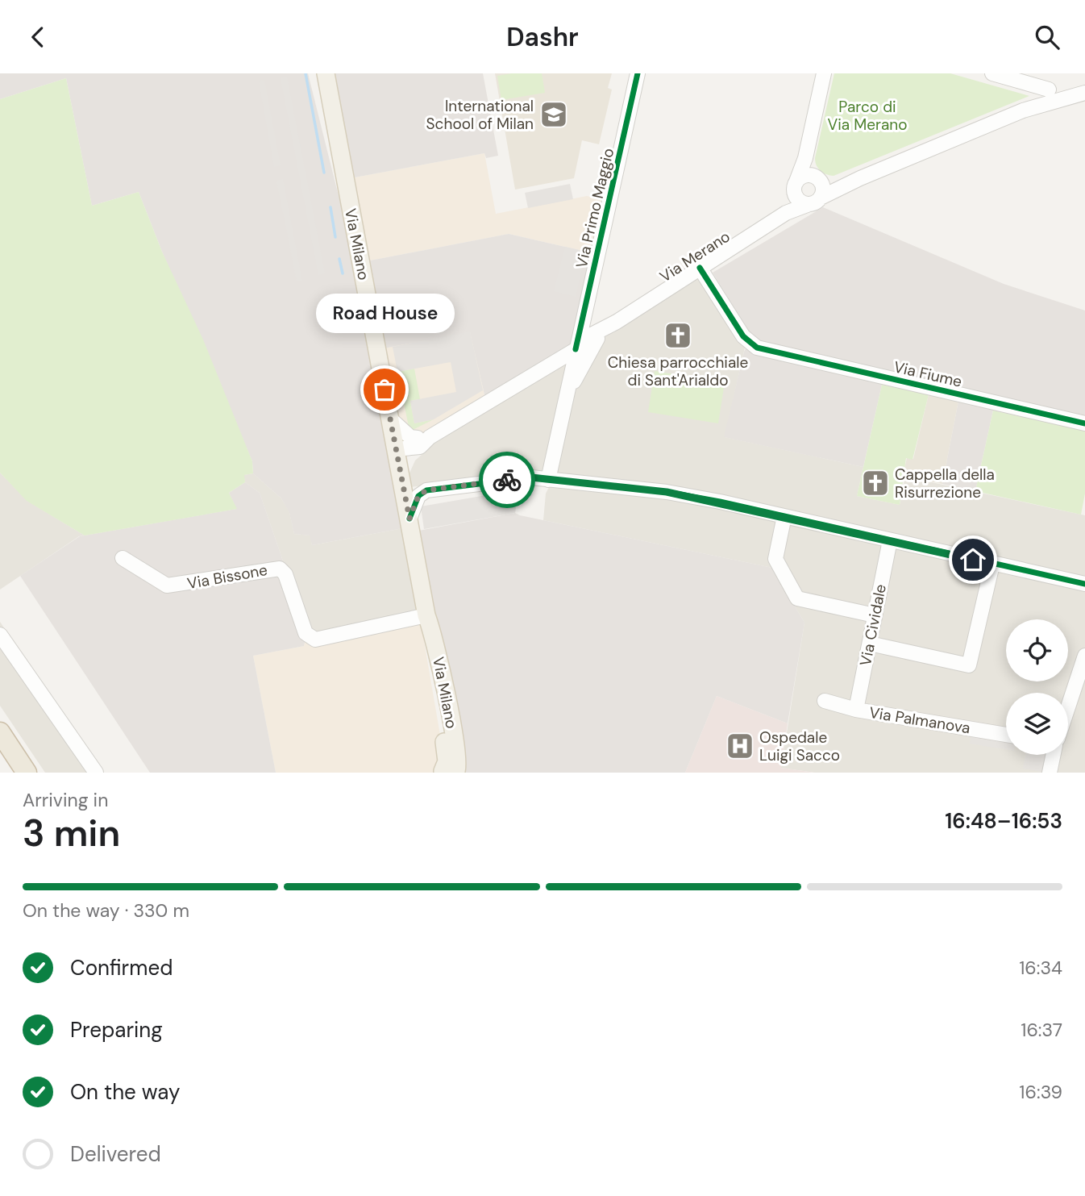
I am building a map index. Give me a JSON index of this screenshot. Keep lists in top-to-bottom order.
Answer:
{
  "streets": {
    "main road": ["Via Milano"],
    "street": [
      "Via Primo Maggio",
      "Via Merano",
      "Via Fiume",
      "Via Bissone",
      "Via Cividale",
      "Via Palmanova"
    ]
  },
  "crossings": [
    ["Via Milano", "Via Bissone"],
    ["Via Merano", "Via Fiume"],
    ["Via Cividale", "Via Palmanova"]
  ],
  "parks": ["Parco di Via Merano"],
  "places": {
    "school or university": ["International School of Milan"],
    "church": ["Chiesa parrocchiale di Sant'Arialdo", "Cappella della Risurrezione"],
    "other": ["Road House"],
    "hospital": ["Ospedale Luigi Sacco"]
  },
  "page": {
    "header": "Dashr",
    "bubble": "Road House",
    "heading": ["3 min", "Arriving in", "16:48–16:53"],
    "bar": "On the way · 330 m",
    "list": [
      ["Confirmed", "16:34"],
      ["Preparing", "16:37"],
      ["On the way", "16:39"],
      "Delivered"
    ]
  }
}
